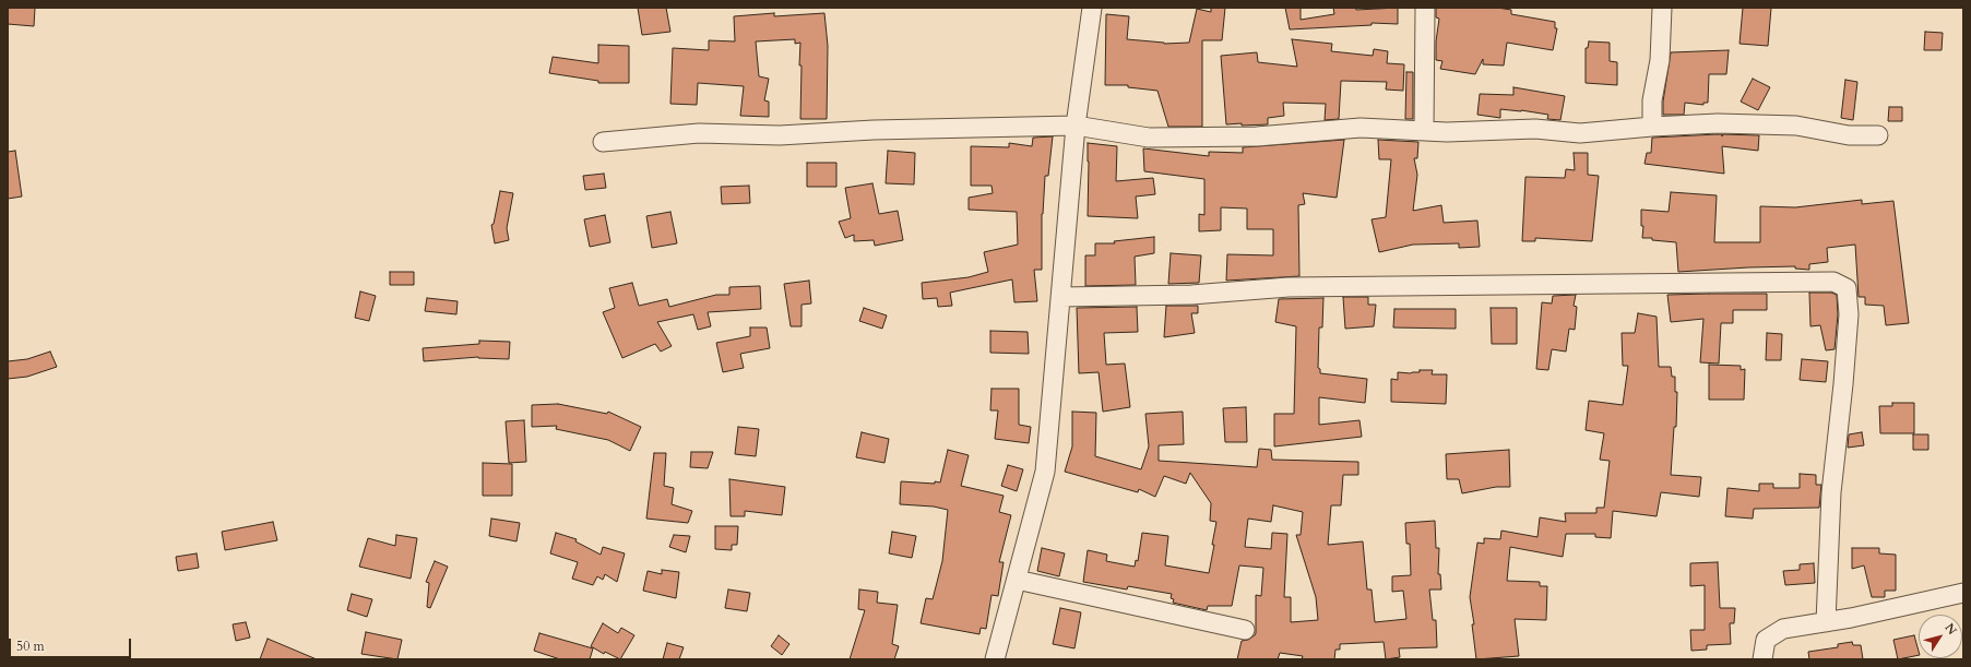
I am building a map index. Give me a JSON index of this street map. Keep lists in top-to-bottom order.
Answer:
{
  "scale_bar": "50 m",
  "north": "top right"
}
